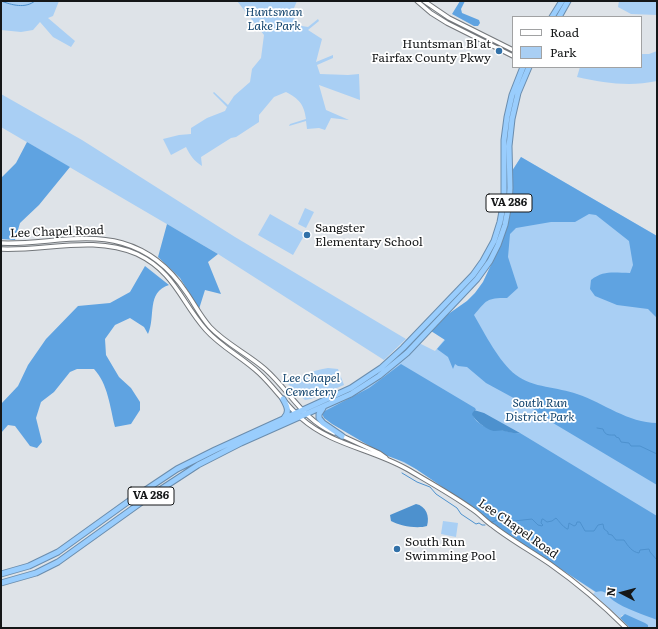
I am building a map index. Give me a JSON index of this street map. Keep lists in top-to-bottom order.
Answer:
{
  "streets": {
    "highway": ["VA 286"],
    "main road": ["Lee Chapel Road"]
  },
  "crossings": [
    ["VA 286", "Lee Chapel Road"]
  ],
  "parks": ["Huntsman Lake Park", "Lee Chapel Cemetery", "South Run District Park"],
  "places": ["Huntsman Bl at Fairfax County Pkwy", "Sangster Elementary School", "South Run Swimming Pool"],
  "legend": ["Road", "Park"],
  "north": "left"
}
